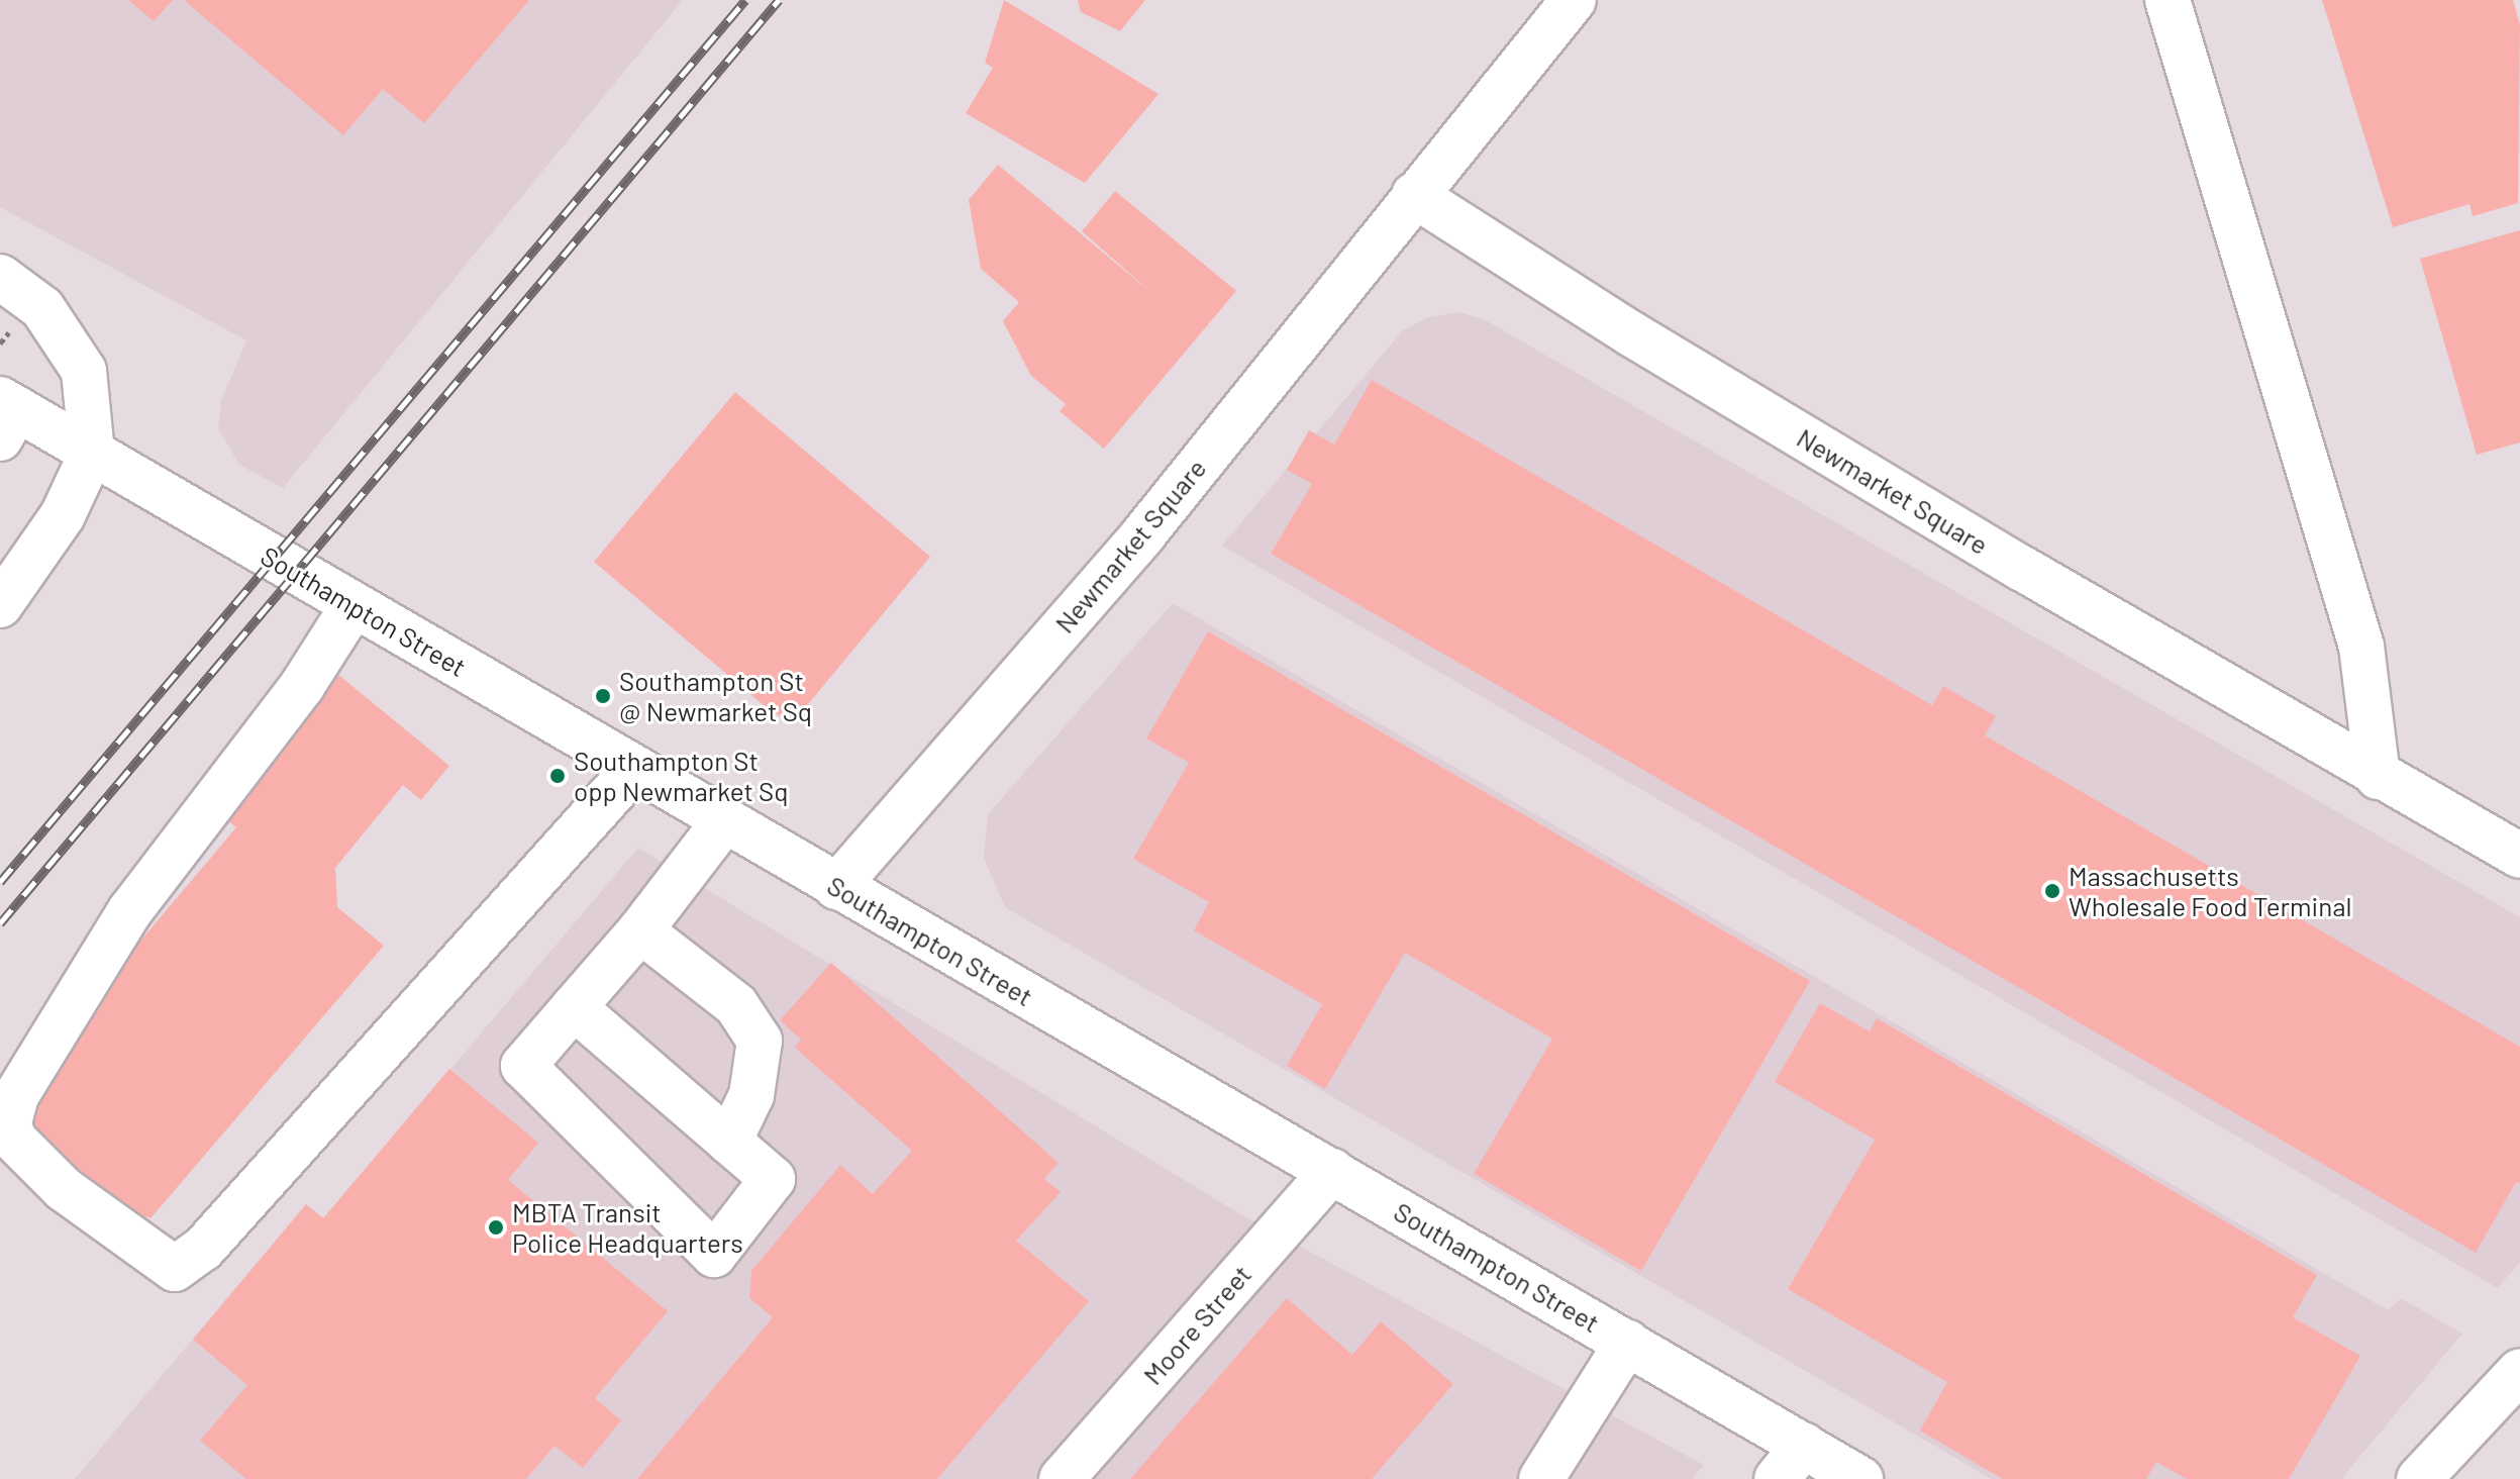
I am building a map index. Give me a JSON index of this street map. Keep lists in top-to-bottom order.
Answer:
{
  "streets": {
    "street": ["Newmarket Square", "Southampton Street", "Moore Street"]
  },
  "crossings": [
    ["Newmarket Square", "Southampton Street"],
    ["Southampton Street", "Moore Street"]
  ],
  "places": [
    "Southampton St @ Newmarket Sq",
    "Southampton St opp Newmarket Sq",
    "Massachusetts Wholesale Food Terminal",
    "MBTA Transit Police Headquarters"
  ]
}
